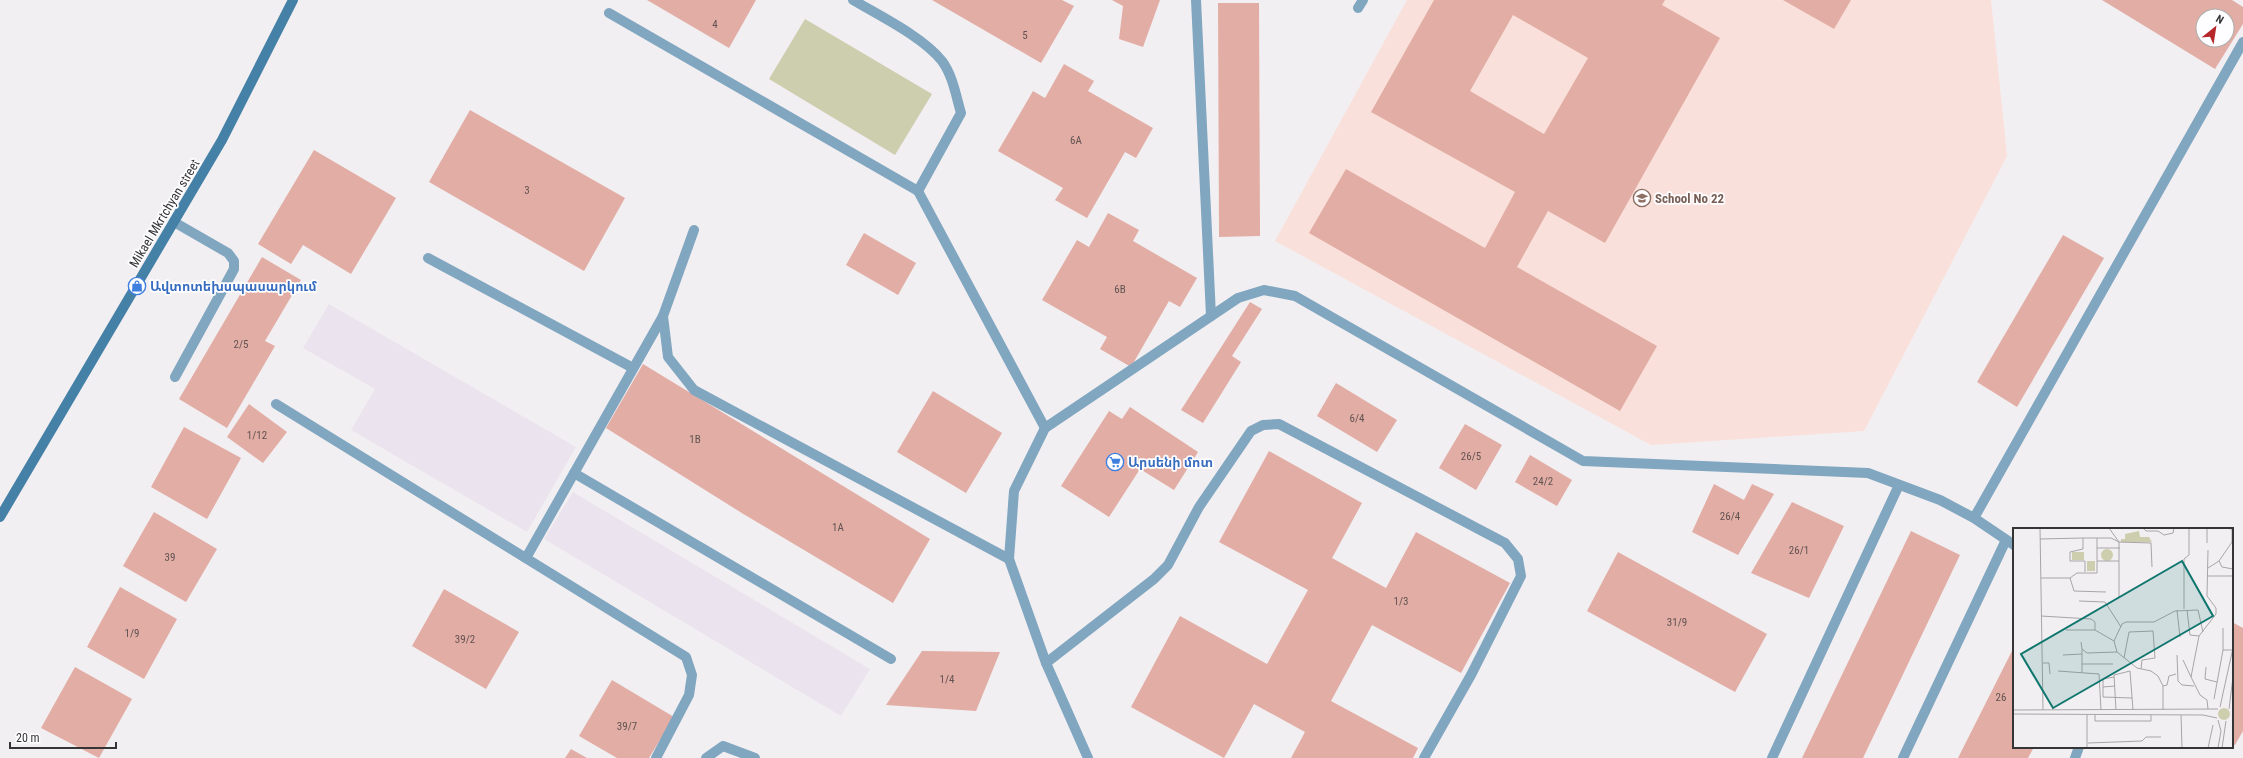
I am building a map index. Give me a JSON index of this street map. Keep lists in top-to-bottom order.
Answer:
{
  "streets": {
    "street": ["Mikael Mkrtchyan street"]
  },
  "places": {
    "school or university": ["School No 22"],
    "shop": ["Ավտոտեխսպասարկում"],
    "supermarket": ["Արսենի մոտ"]
  },
  "house_numbers": [
    "4",
    "5",
    "6A",
    "3",
    "6B",
    "2/5",
    "6/4",
    "1/12",
    "1B",
    "26/5",
    "24/2",
    "26/4",
    "1A",
    "26/1",
    "39",
    "1/3",
    "31/9",
    "1/9",
    "39/2",
    "1/4",
    "26",
    "39/7"
  ],
  "scale_bar": "20 m",
  "north": "top right"
}
